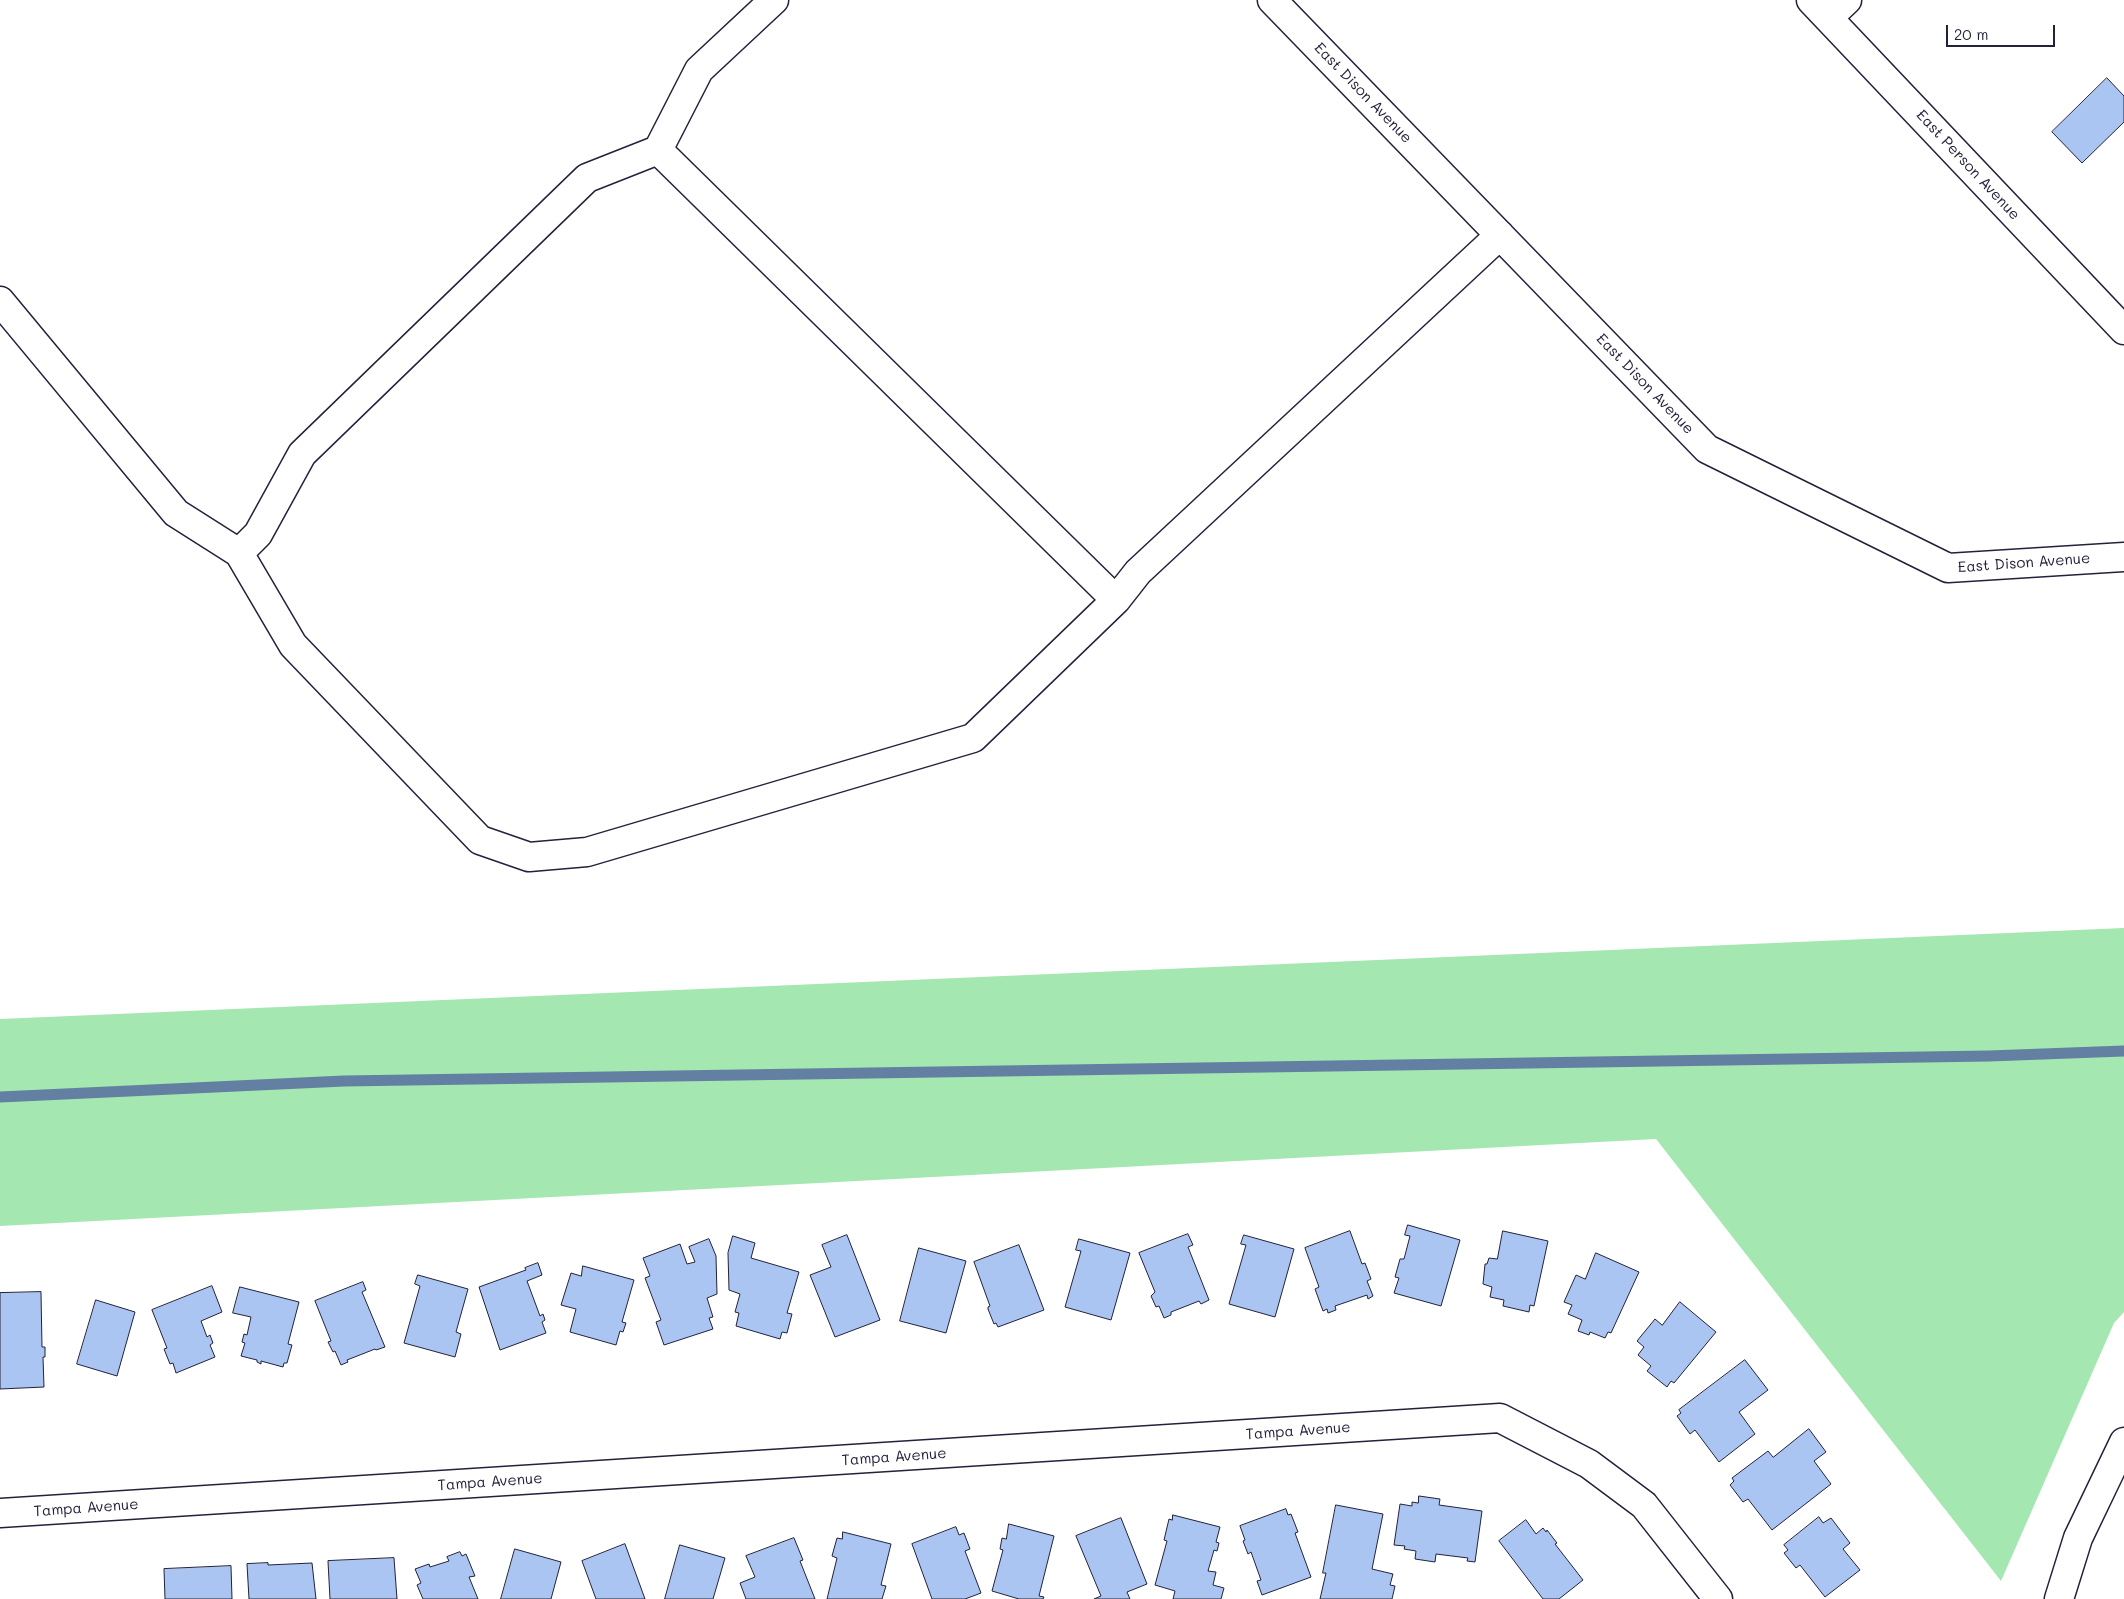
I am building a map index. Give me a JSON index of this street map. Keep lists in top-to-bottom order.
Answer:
{
  "streets": {
    "street": ["East Dison Avenue", "East Person Avenue", "Tampa Avenue"]
  },
  "scale_bar": "20 m"
}
